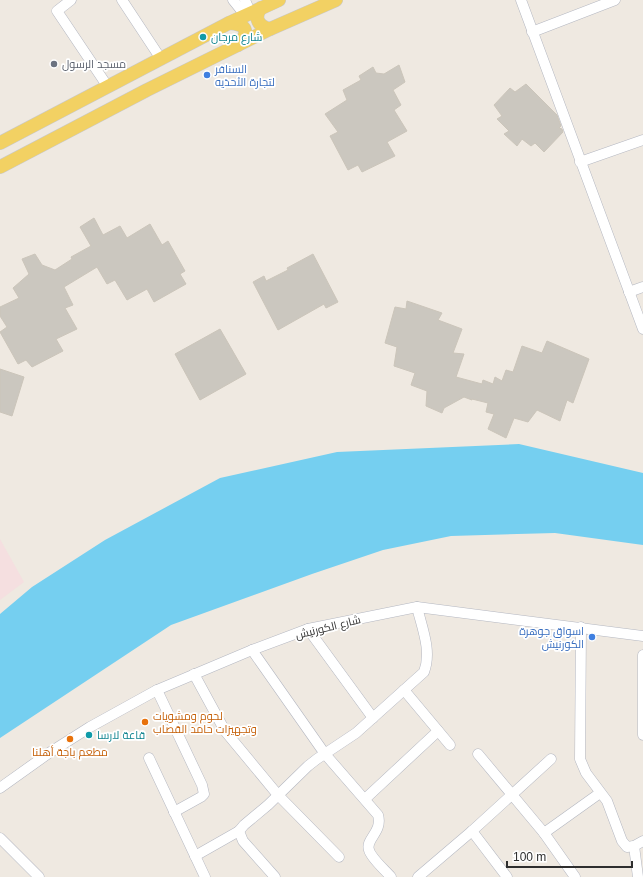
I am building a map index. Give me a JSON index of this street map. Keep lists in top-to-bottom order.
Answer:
{
  "streets": {
    "street": ["شارع الكورنيش"]
  },
  "places": [
    "شارع مرجان",
    "مسجد الرسول",
    "السنافر لتجارة الأحذيه",
    "اسواق جوهرة الكورنيش",
    "لحوم ومشويات وتجهيزات حامد القصاب",
    "قاعة لارسا",
    "مطعم باجة أهلنا"
  ],
  "scale_bar": "100 m"
}
